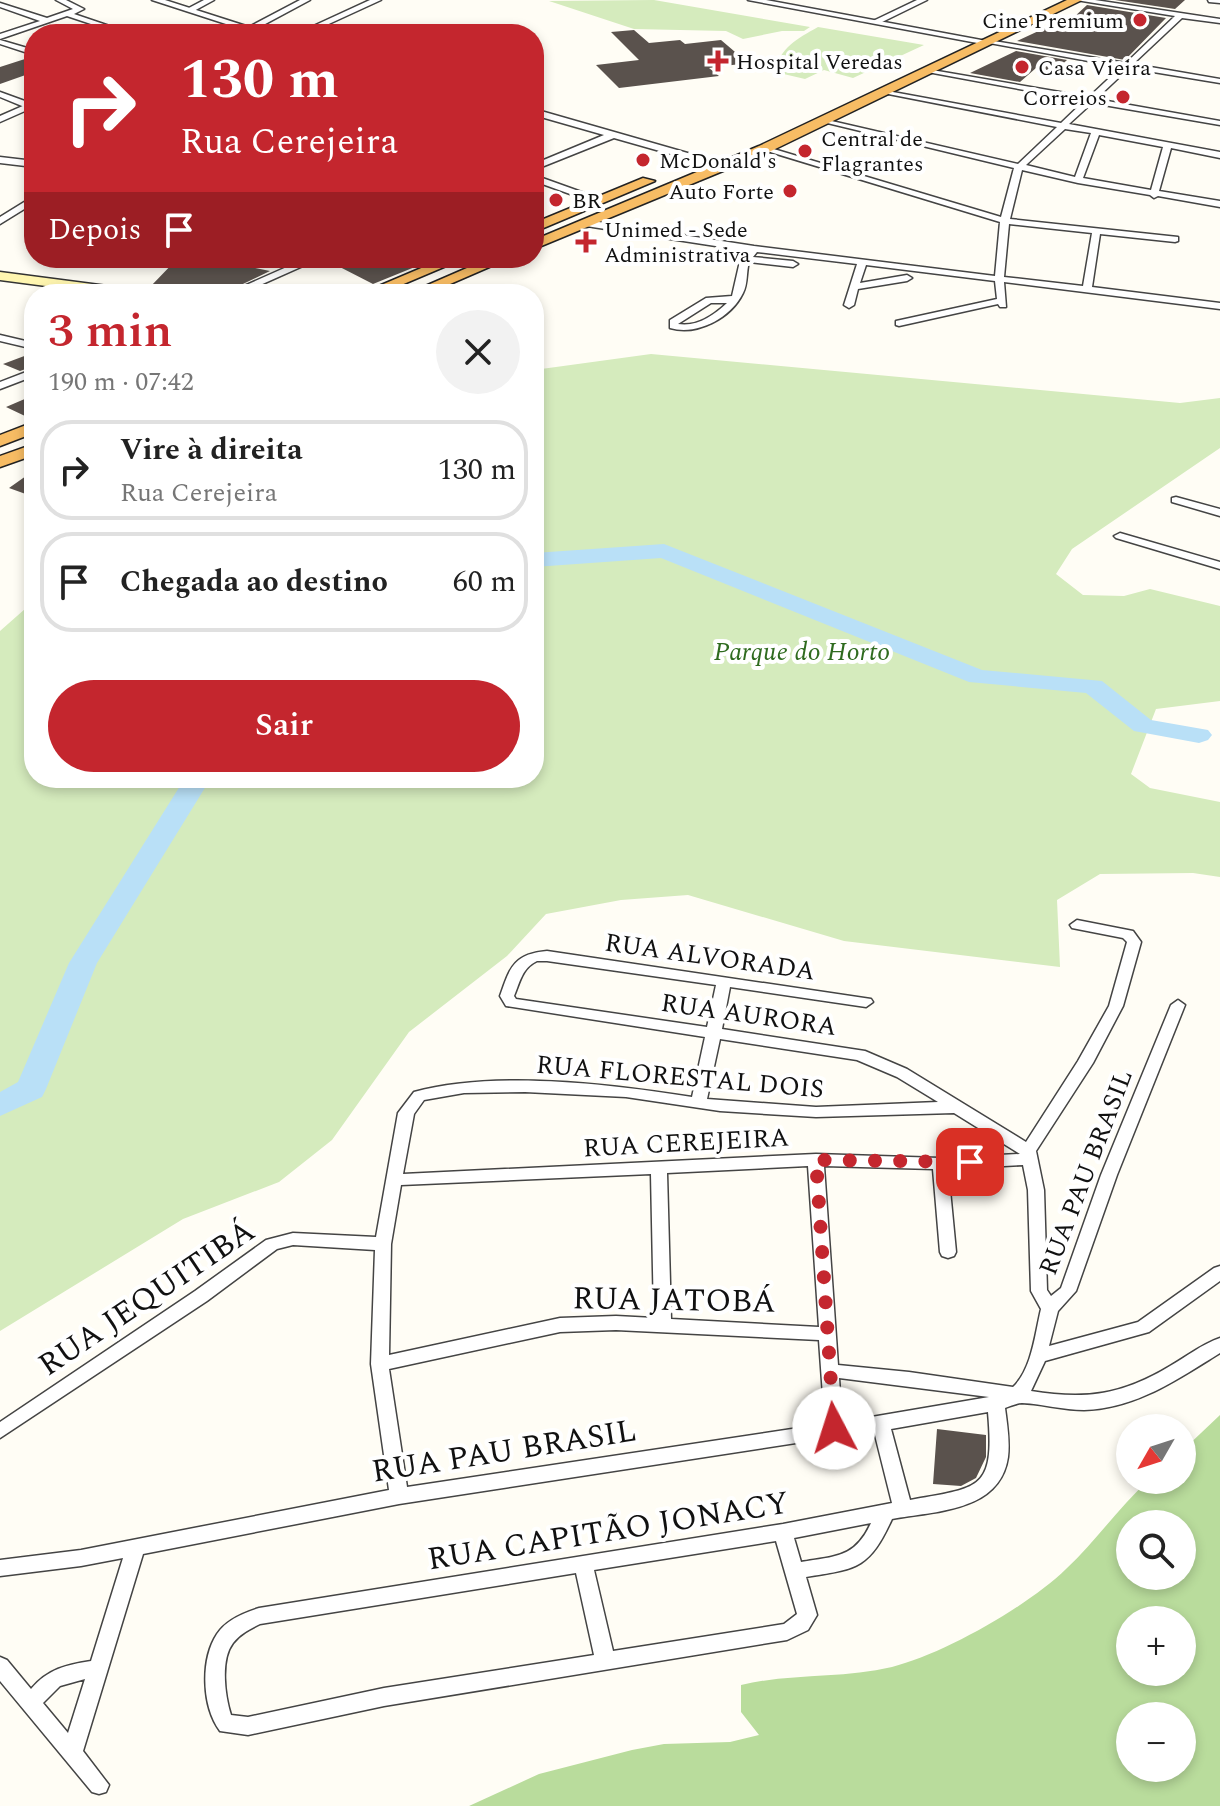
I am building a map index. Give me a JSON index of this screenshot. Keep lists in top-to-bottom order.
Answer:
{
  "streets": {
    "street": [
      "RUA ALVORADA",
      "RUA AURORA",
      "RUA FLORESTAL DOIS",
      "RUA CEREJEIRA",
      "RUA PAU BRASIL",
      "RUA JEQUITIBÁ",
      "RUA JATOBÁ",
      "RUA CAPITÃO JONACY"
    ]
  },
  "crossings": [
    ["RUA ALVORADA", "RUA AURORA"],
    ["RUA AURORA", "RUA FLORESTAL DOIS"],
    ["RUA AURORA", "RUA CEREJEIRA"],
    ["RUA FLORESTAL DOIS", "RUA CEREJEIRA"],
    ["RUA PAU BRASIL", "RUA CAPITÃO JONACY"]
  ],
  "parks": ["Parque do Horto"],
  "places": {
    "other": [
      "Cine Premium",
      "Casa Vieira",
      "Correios",
      "Central de Flagrantes",
      "McDonald's",
      "Auto Forte",
      "BR"
    ],
    "health": ["Hospital Veredas", "Unimed - Sede Administrativa"]
  },
  "north": "bottom left",
  "page": {
    "turn": ["130 m", "Rua Cerejeira"],
    "then": "Depois",
    "heading": ["3 min", "190 m · 07:42"],
    "list": [
      {
        "name": "Vire à direita",
        "note": "Rua Cerejeira",
        "value": "130 m"
      },
      {
        "name": "Chegada ao destino",
        "value": "60 m"
      }
    ],
    "buttons": "Sair",
    "map_buttons": ["+", "−"]
  }
}
